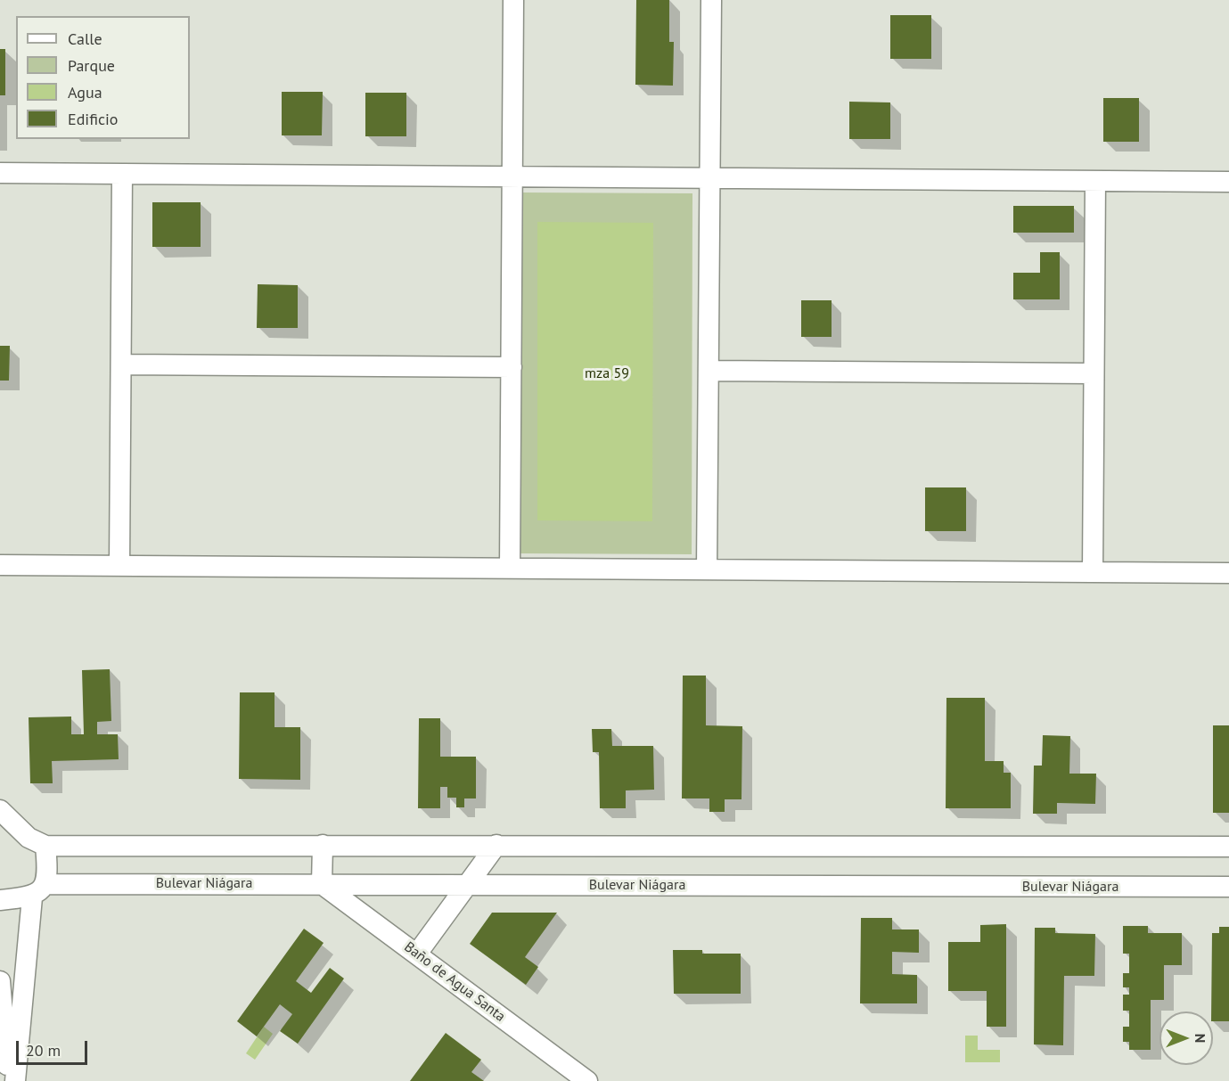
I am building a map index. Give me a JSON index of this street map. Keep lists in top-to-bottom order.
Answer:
{
  "streets": {
    "street": ["Bulevar Niágara", "Baño de Agua Santa"]
  },
  "crossings": [
    ["Bulevar Niágara", "Baño de Agua Santa"]
  ],
  "parks": ["mza 59"],
  "legend": [
    "Calle",
    "Parque",
    "Agua",
    "Edificio"
  ],
  "scale_bar": "20 m",
  "north": "right"
}
